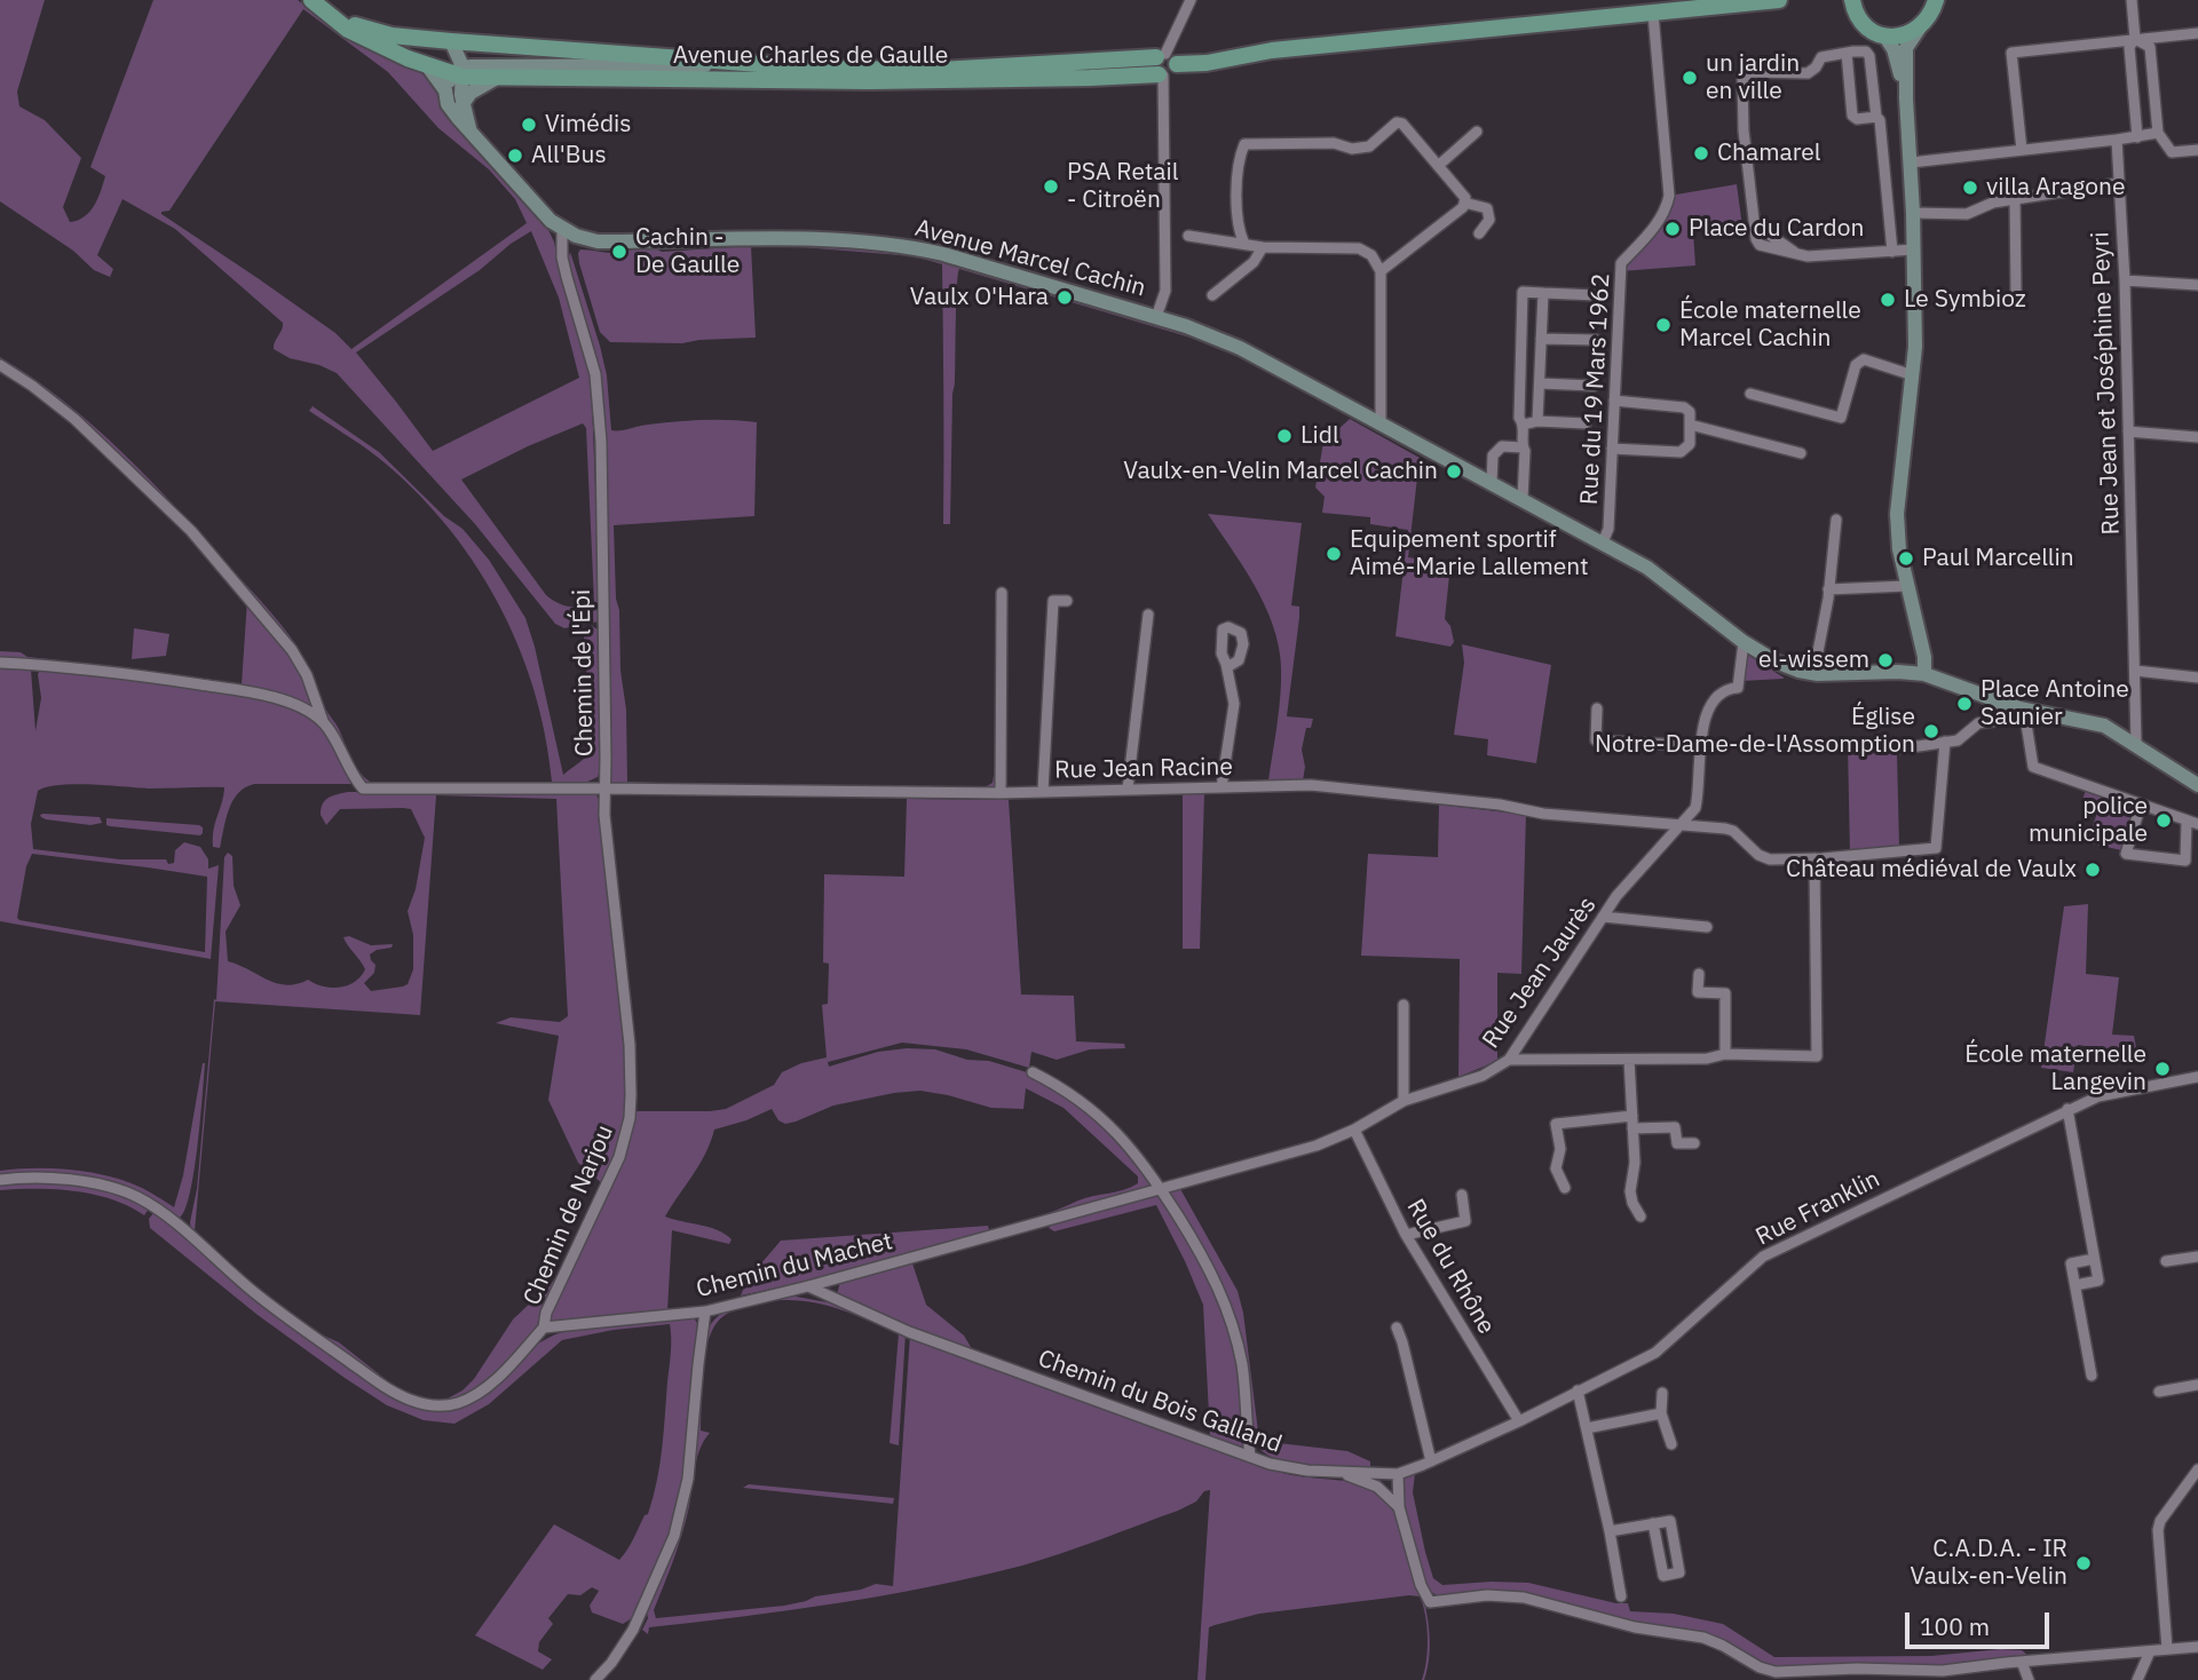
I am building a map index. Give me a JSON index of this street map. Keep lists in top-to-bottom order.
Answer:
{
  "streets": {
    "main road": ["Avenue Charles de Gaulle"],
    "street": [
      "Avenue Marcel Cachin",
      "Rue Jean et Joséphine Peyri",
      "Rue du 19 Mars 1962",
      "Chemin de l'Épi",
      "Rue Jean Racine",
      "Rue Jean Jaurès",
      "Rue Franklin",
      "Chemin de Narjou",
      "Chemin du Machet",
      "Rue du Rhône",
      "Chemin du Bois Galland"
    ]
  },
  "crossings": [
    ["Avenue Charles de Gaulle", "Avenue Marcel Cachin"],
    ["Avenue Charles de Gaulle", "Rue du 19 Mars 1962"],
    ["Avenue Marcel Cachin", "Rue Jean et Joséphine Peyri"],
    ["Avenue Marcel Cachin", "Rue du 19 Mars 1962"],
    ["Avenue Marcel Cachin", "Chemin de l'Épi"],
    ["Avenue Marcel Cachin", "Rue Jean Jaurès"],
    ["Chemin de l'Épi", "Rue Jean Racine"],
    ["Chemin de l'Épi", "Chemin de Narjou"],
    ["Rue Jean Racine", "Rue Jean Jaurès"],
    ["Rue Jean Jaurès", "Chemin du Machet"],
    ["Rue Jean Jaurès", "Rue du Rhône"],
    ["Rue Franklin", "Rue du Rhône"],
    ["Rue Franklin", "Chemin du Bois Galland"],
    ["Chemin de Narjou", "Chemin du Machet"],
    ["Chemin du Machet", "Chemin du Bois Galland"]
  ],
  "places": [
    "un jardin en ville",
    "Vimédis",
    "Chamarel",
    "All'Bus",
    "PSA Retail - Citroën",
    "villa Aragone",
    "Place du Cardon",
    "Cachin - De Gaulle",
    "Vaulx O'Hara",
    "Le Symbioz",
    "École maternelle Marcel Cachin",
    "Lidl",
    "Vaulx-en-Velin Marcel Cachin",
    "Equipement sportif Aimé-Marie Lallement",
    "Paul Marcellin",
    "el-wissem",
    "Place Antoine Saunier",
    "Église Notre-Dame-de-l'Assomption",
    "police municipale",
    "Château médiéval de Vaulx",
    "École maternelle Langevin",
    "C.A.D.A. - IR Vaulx-en-Velin"
  ],
  "scale_bar": "100 m"
}
